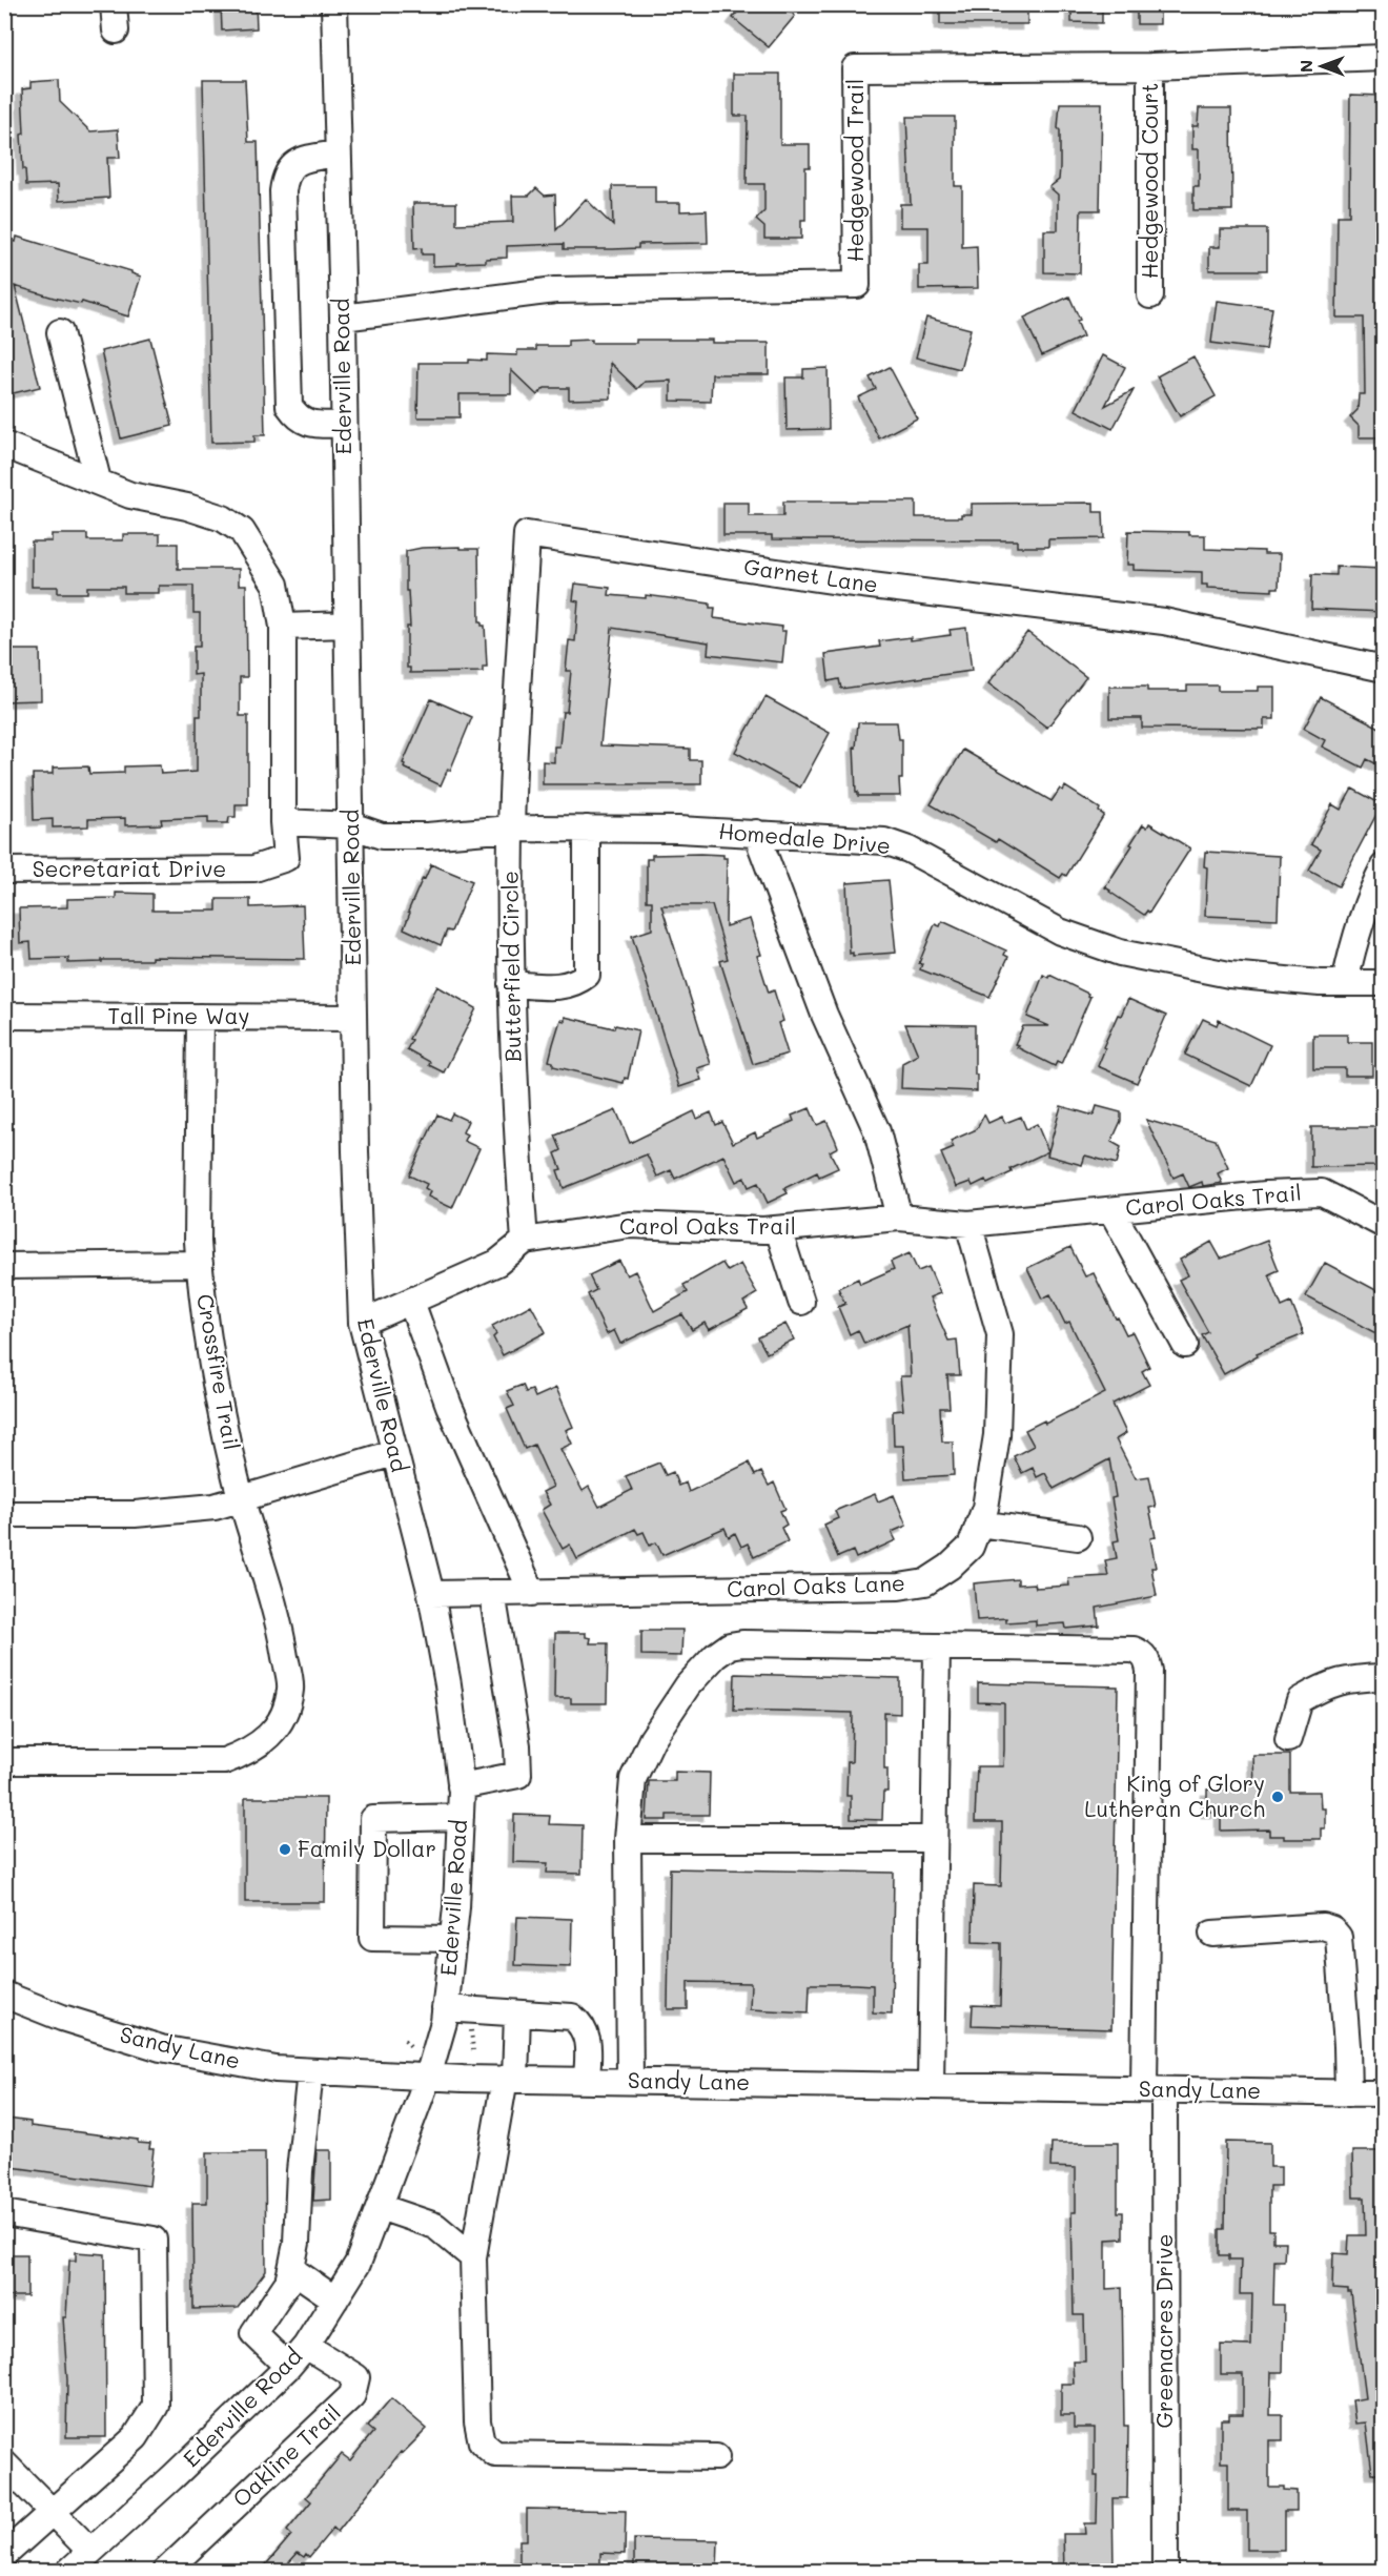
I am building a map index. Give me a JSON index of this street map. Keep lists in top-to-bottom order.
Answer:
{
  "streets": {
    "street": [
      "Hedgewood Trail",
      "Hedgewood Court",
      "Ederville Road",
      "Garnet Lane",
      "Homedale Drive",
      "Secretariat Drive",
      "Butterfield Circle",
      "Tall Pine Way",
      "Carol Oaks Trail",
      "Crossfire Trail",
      "Carol Oaks Lane",
      "Sandy Lane",
      "Greenacres Drive",
      "Oakline Trail"
    ]
  },
  "crossings": [
    ["Hedgewood Trail", "Hedgewood Court"],
    ["Hedgewood Trail", "Ederville Road"],
    ["Ederville Road", "Homedale Drive"],
    ["Ederville Road", "Tall Pine Way"],
    ["Ederville Road", "Carol Oaks Lane"],
    ["Ederville Road", "Sandy Lane"],
    ["Ederville Road", "Oakline Trail"],
    ["Garnet Lane", "Homedale Drive"],
    ["Garnet Lane", "Butterfield Circle"],
    ["Homedale Drive", "Secretariat Drive"],
    ["Homedale Drive", "Butterfield Circle"],
    ["Butterfield Circle", "Carol Oaks Trail"],
    ["Tall Pine Way", "Crossfire Trail"],
    ["Carol Oaks Trail", "Carol Oaks Lane"],
    ["Sandy Lane", "Greenacres Drive"]
  ],
  "places": ["King of Glory Lutheran Church", "Family Dollar"],
  "north": "left"
}
